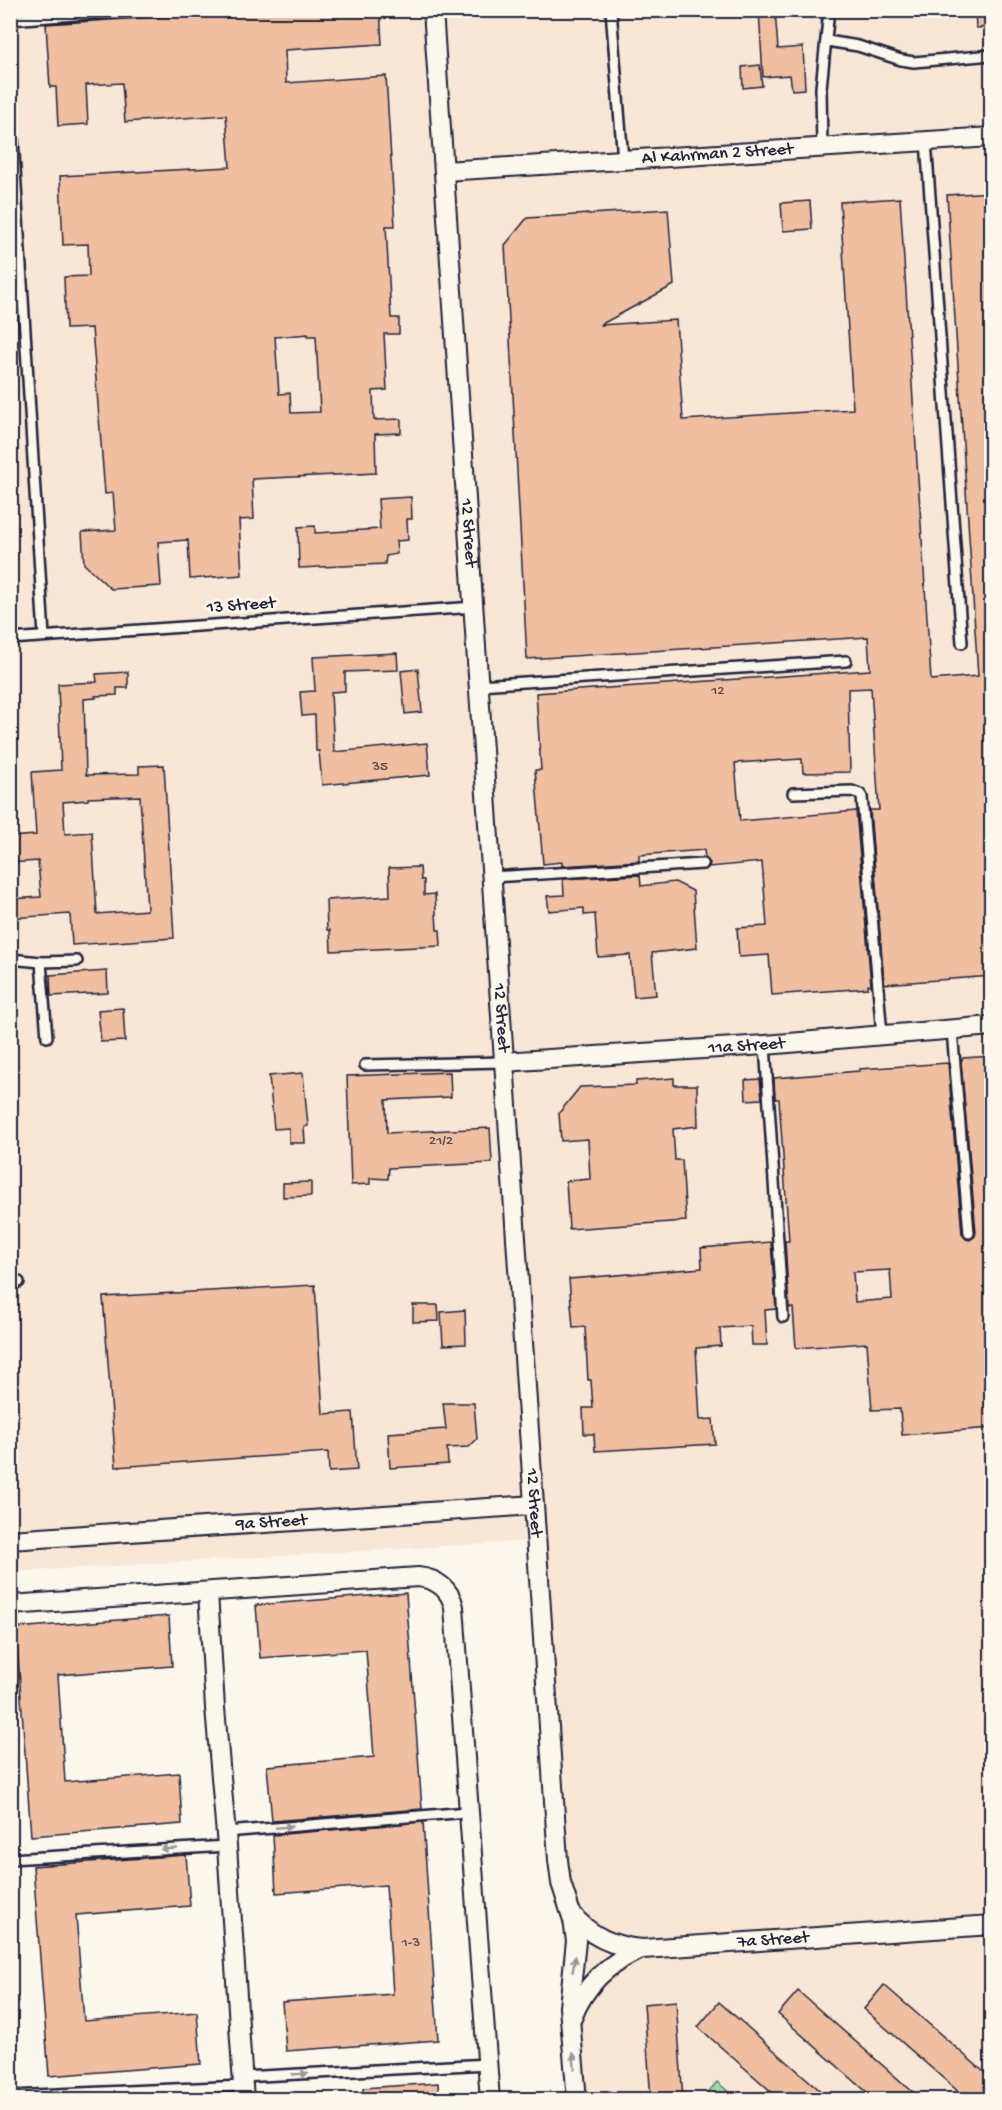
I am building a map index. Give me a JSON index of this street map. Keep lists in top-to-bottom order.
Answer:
{
  "streets": {
    "street": [
      "Al Kahrman 2 Street",
      "12 Street",
      "11a Street",
      "9a Street",
      "7a Street"
    ],
    "lane": ["13 Street"]
  },
  "crossings": [
    ["Al Kahrman 2 Street", "12 Street"],
    ["12 Street", "13 Street"],
    ["12 Street", "11a Street"],
    ["12 Street", "9a Street"],
    ["12 Street", "7a Street"]
  ],
  "house_numbers": [
    "12",
    "35",
    "21/2",
    "1-3"
  ]
}
